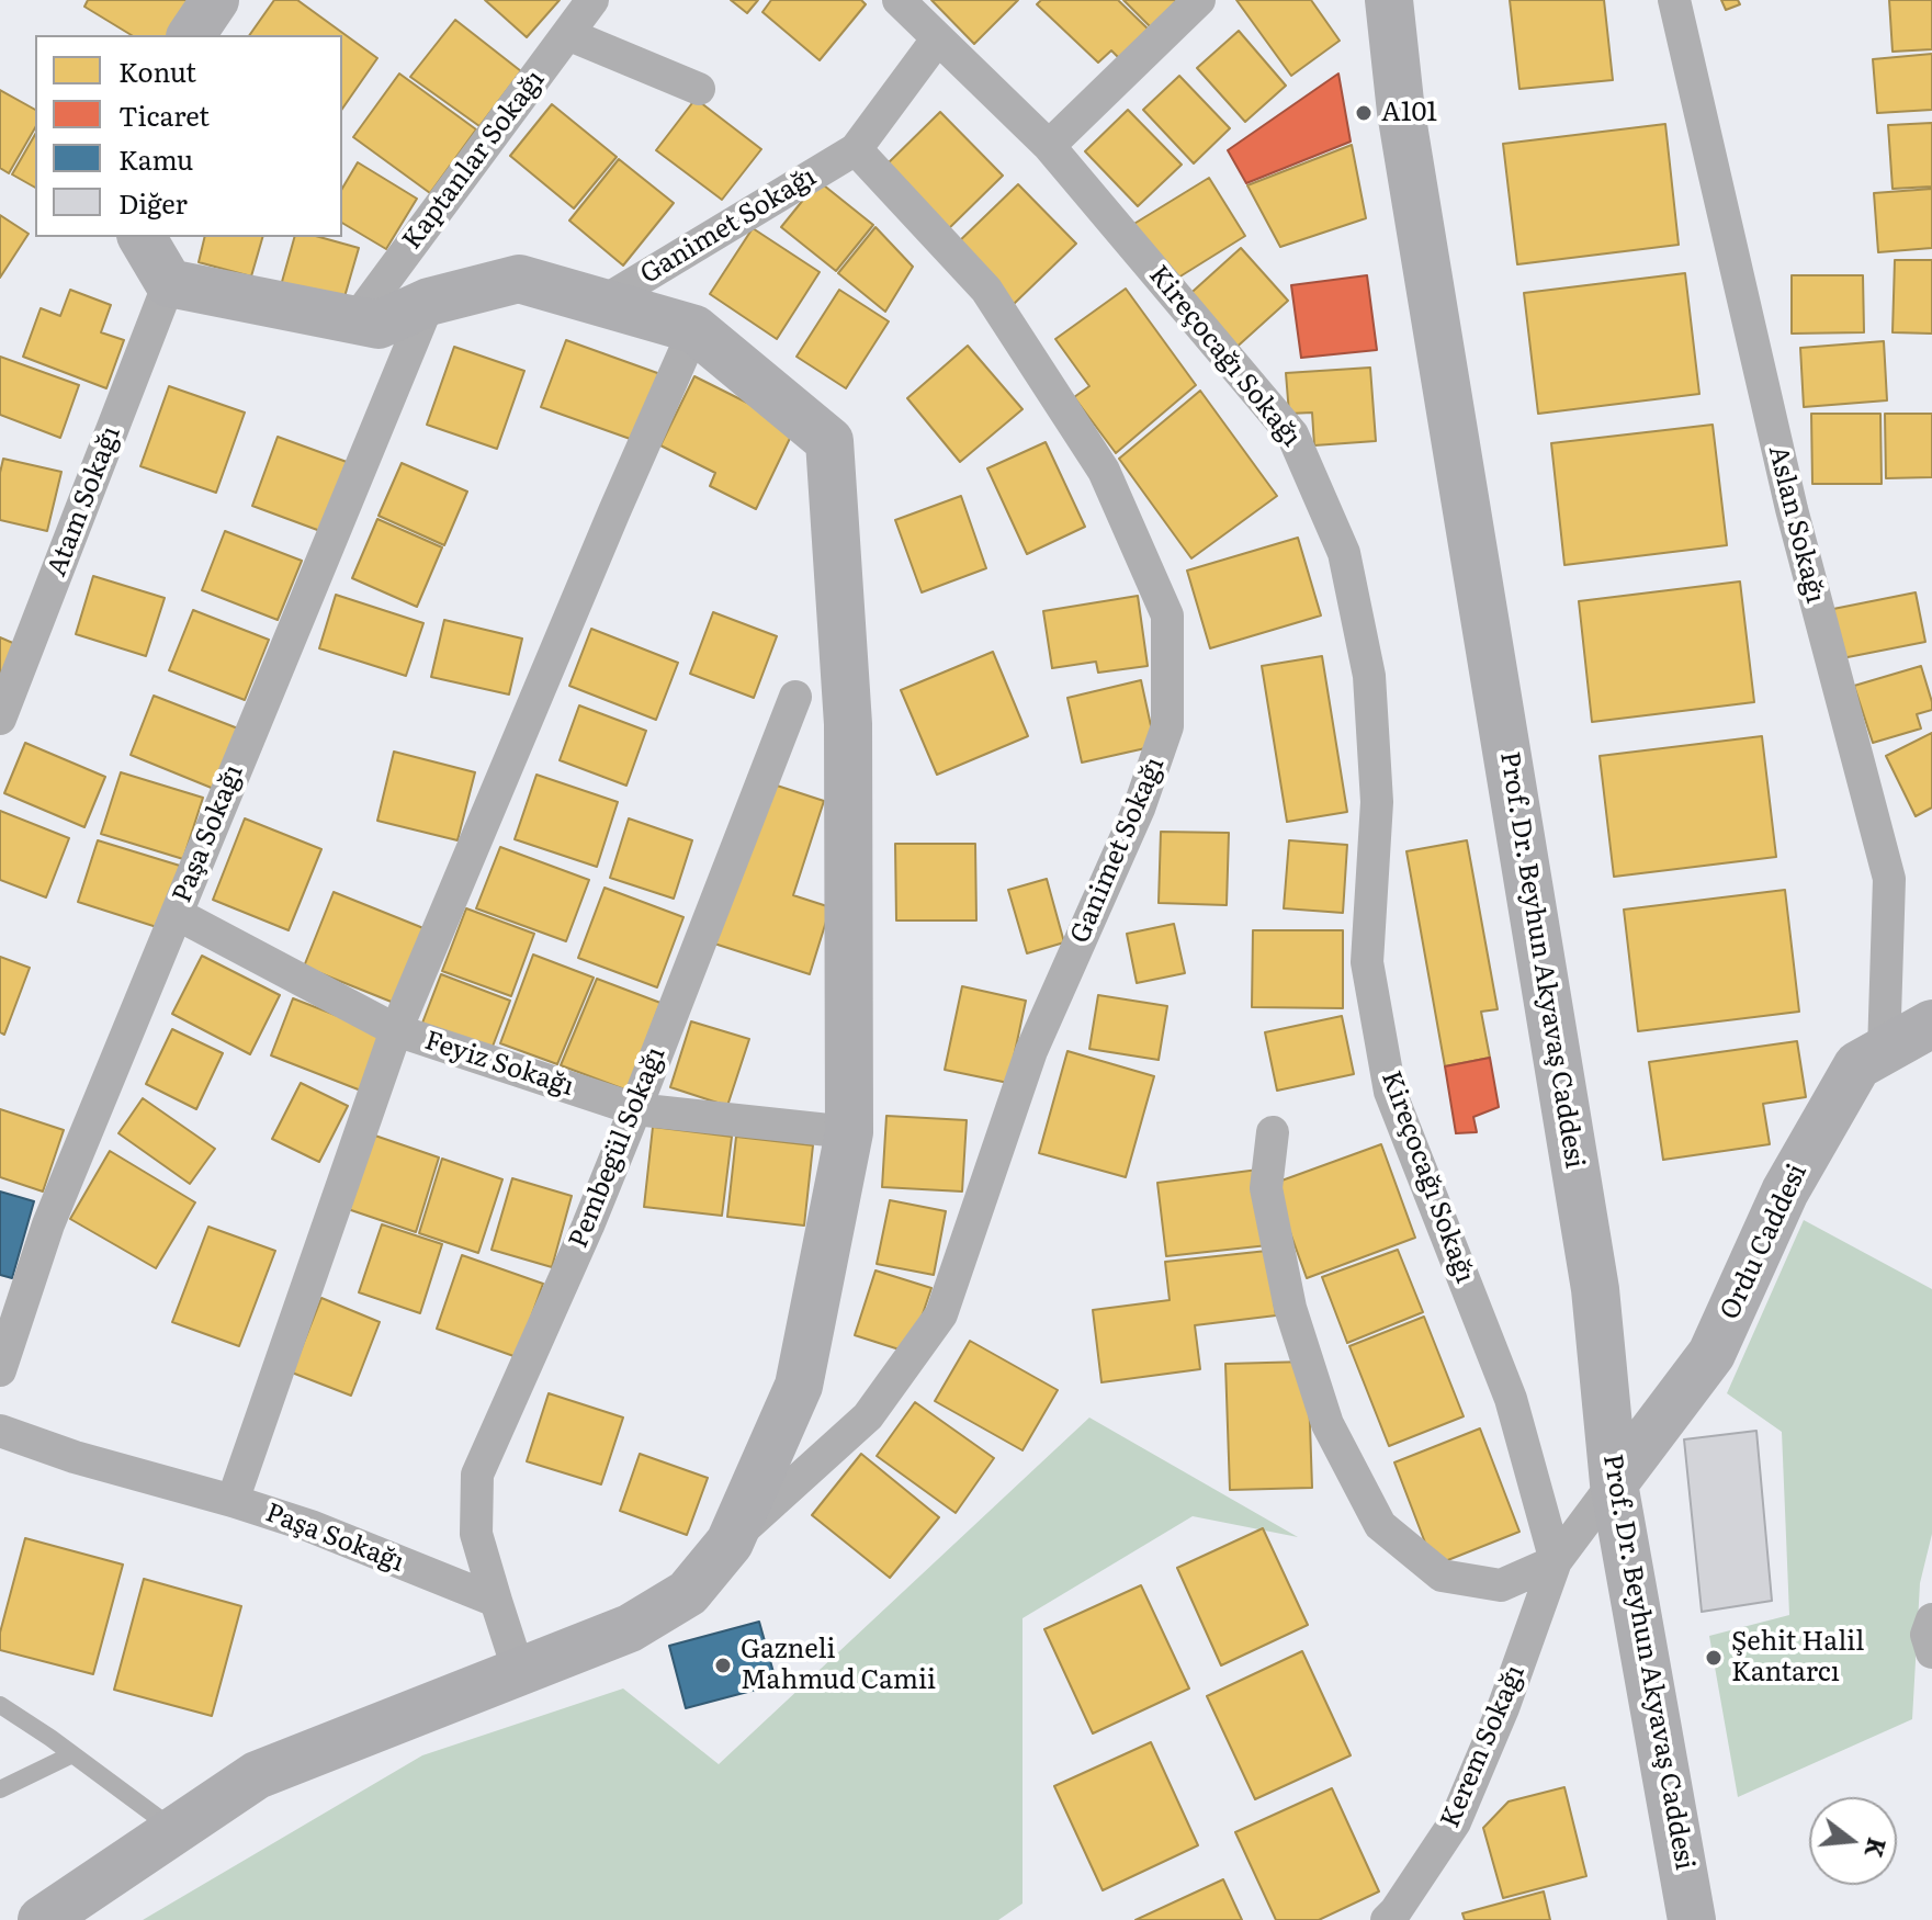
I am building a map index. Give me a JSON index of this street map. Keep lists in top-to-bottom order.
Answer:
{
  "streets": {
    "street": [
      "Kaptanlar Sokağı",
      "Ganimet Sokağı",
      "Kireçocağı Sokağı",
      "Atam Sokağı",
      "Aslan Sokağı",
      "Paşa Sokağı",
      "Prof. Dr. Beyhun Akyavaş Caddesi",
      "Feyiz Sokağı",
      "Pembegül Sokağı",
      "Ordu Caddesi",
      "Kerem Sokağı"
    ]
  },
  "crossings": [
    ["Ganimet Sokağı", "Kireçocağı Sokağı"],
    ["Kireçocağı Sokağı", "Kerem Sokağı"],
    ["Aslan Sokağı", "Ordu Caddesi"],
    ["Paşa Sokağı", "Feyiz Sokağı"],
    ["Paşa Sokağı", "Pembegül Sokağı"],
    ["Prof. Dr. Beyhun Akyavaş Caddesi", "Ordu Caddesi"],
    ["Feyiz Sokağı", "Pembegül Sokağı"]
  ],
  "places": ["A101", "Şehit Halil Kantarcı", "Gazneli Mahmud Camii"],
  "legend": [
    "Konut",
    "Ticaret",
    "Kamu",
    "Diğer"
  ],
  "north": "right"
}
